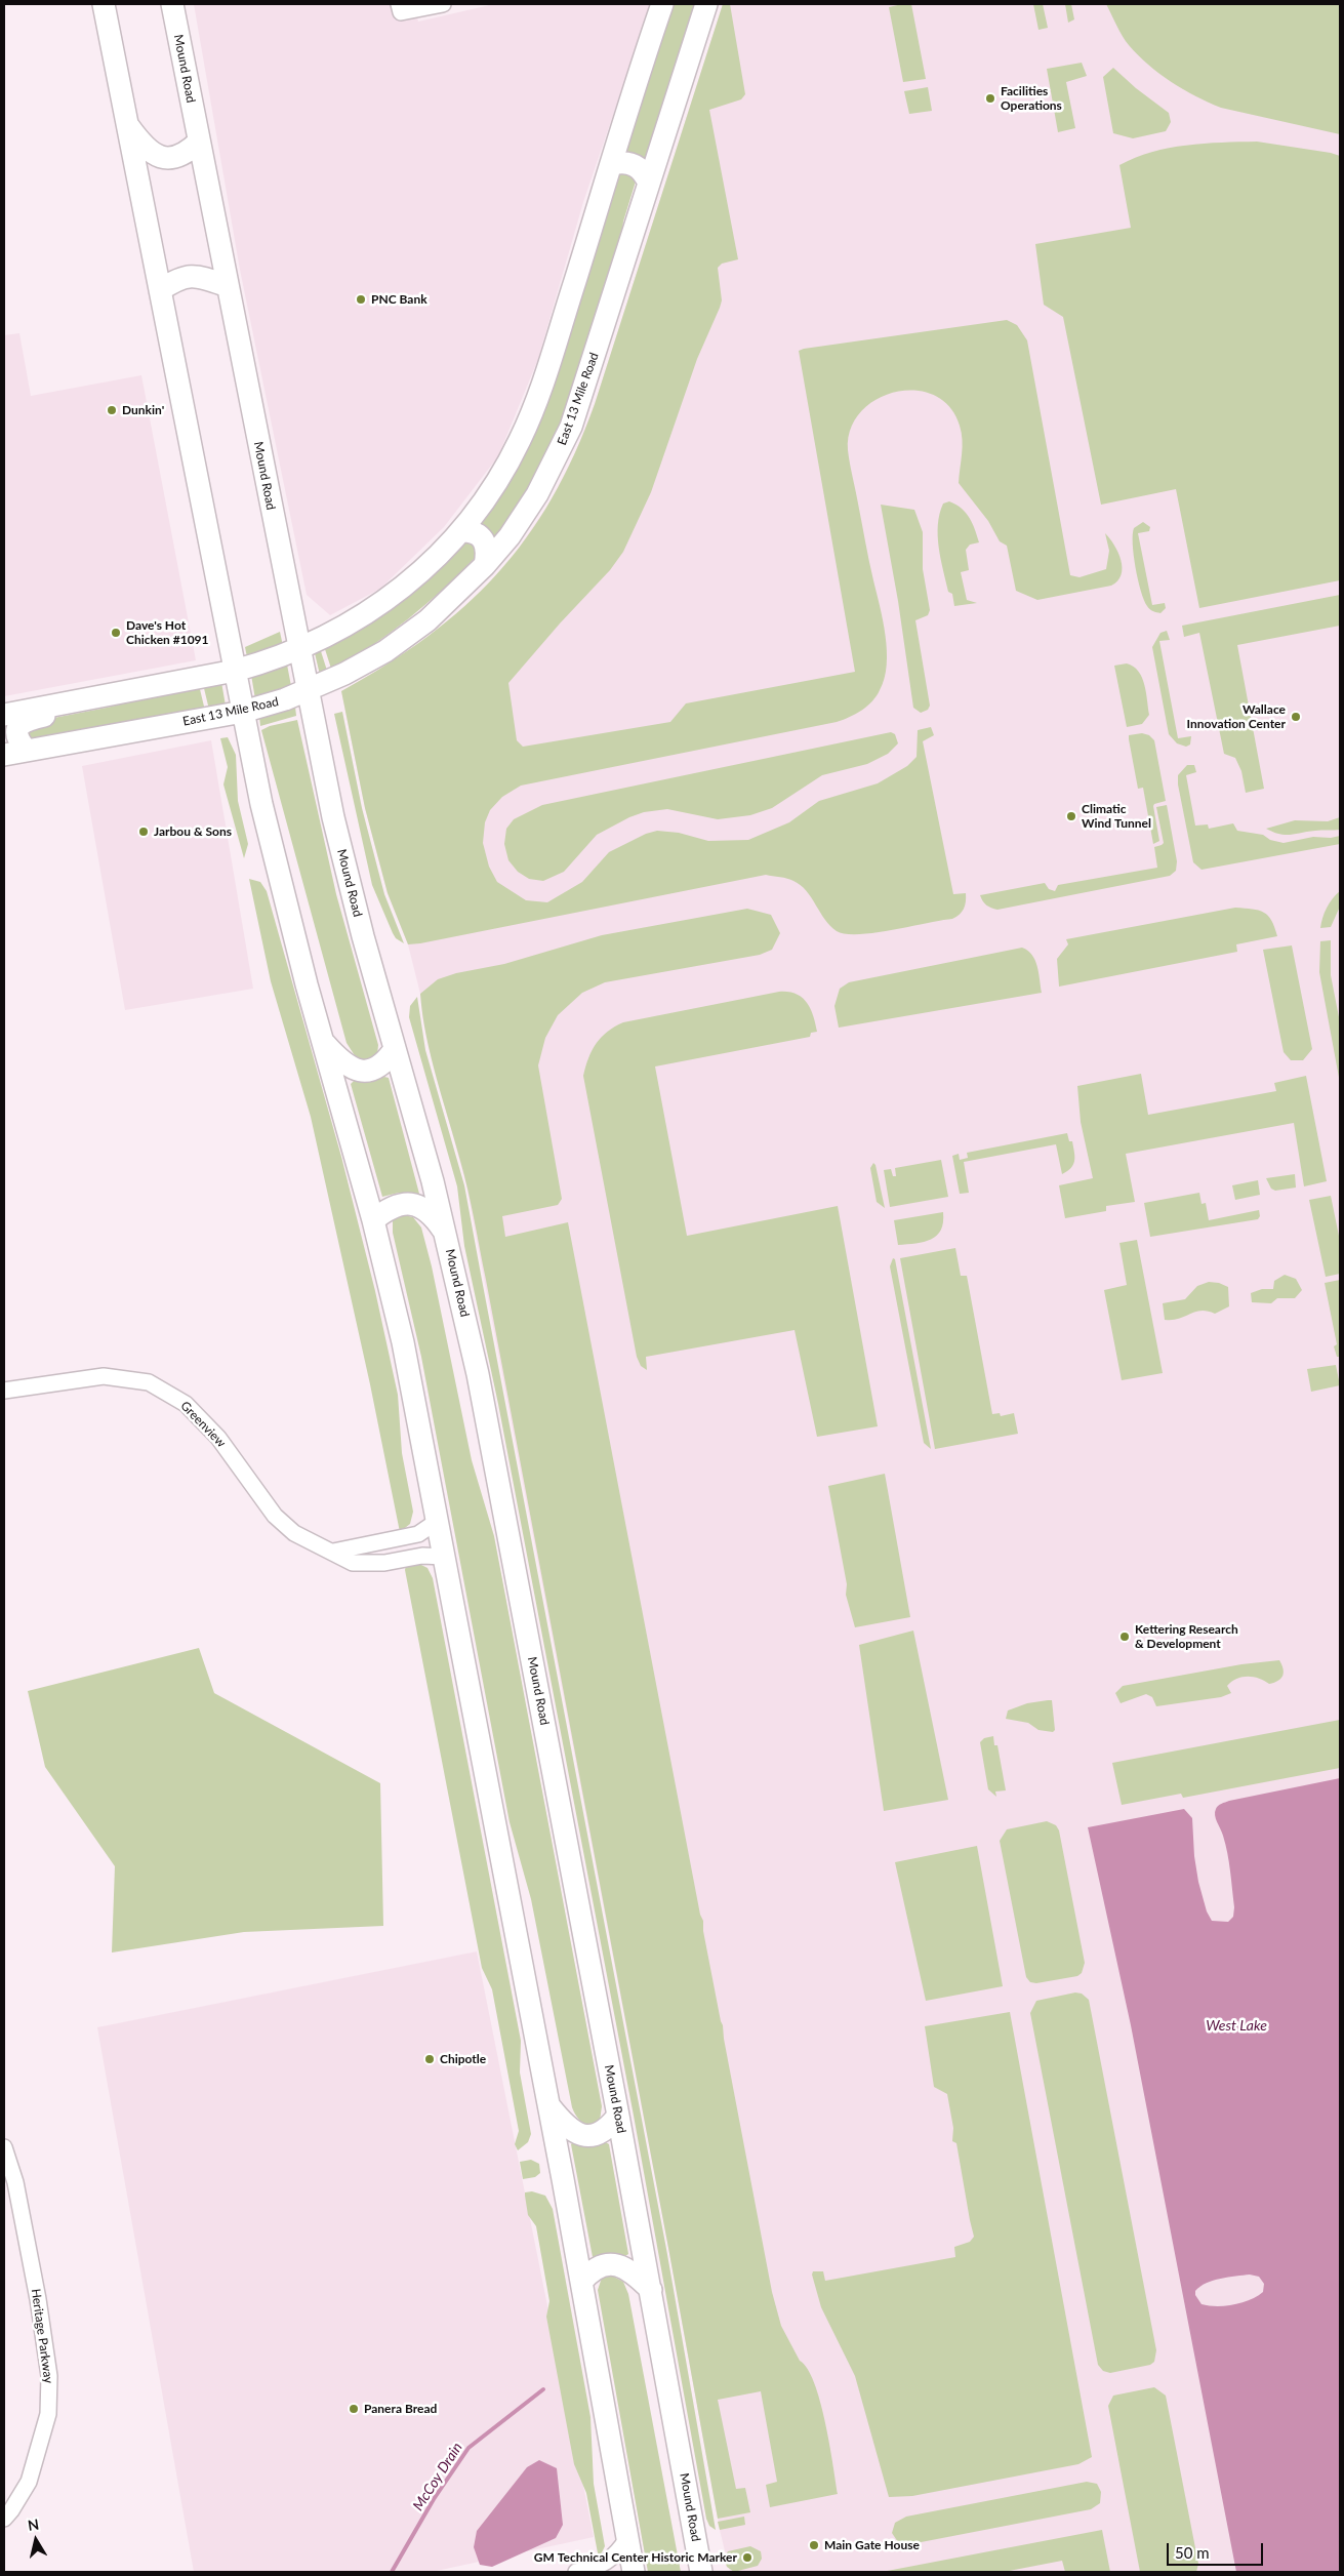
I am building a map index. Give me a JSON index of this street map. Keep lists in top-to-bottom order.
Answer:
{
  "streets": {
    "main road": ["Mound Road", "East 13 Mile Road"],
    "street": ["Greenview", "Heritage Parkway"]
  },
  "crossings": [
    ["Mound Road", "East 13 Mile Road"]
  ],
  "water": ["West Lake", "McCoy Drain"],
  "places": [
    "Facilities Operations",
    "PNC Bank",
    "Dunkin'",
    "Dave's Hot Chicken #1091",
    "Wallace Innovation Center",
    "Climatic Wind Tunnel",
    "Jarbou & Sons",
    "Kettering Research & Development",
    "Chipotle",
    "Panera Bread",
    "Main Gate House",
    "GM Technical Center Historic Marker"
  ],
  "scale_bar": "50 m",
  "north": "top"
}
